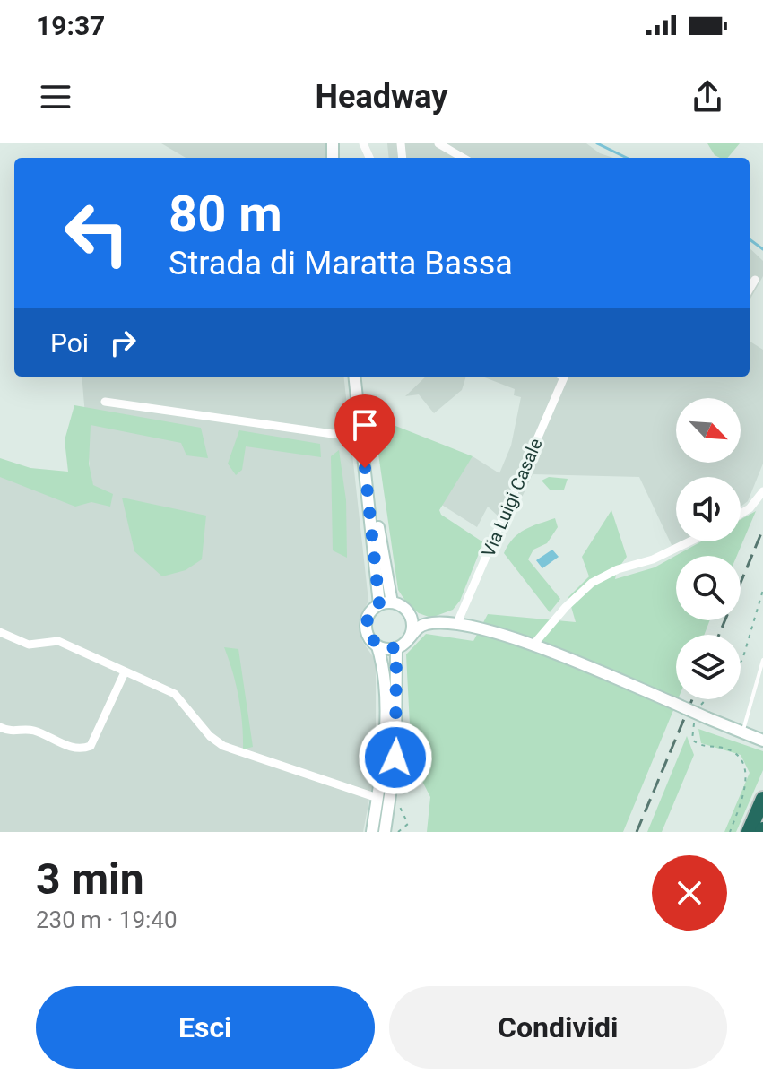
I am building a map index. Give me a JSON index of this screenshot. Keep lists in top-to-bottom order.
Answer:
{
  "streets": {
    "street": ["Via Luigi Casale"]
  },
  "north": "bottom right",
  "page": {
    "status": "19:37",
    "header": "Headway",
    "turn": ["80 m", "Strada di Maratta Bassa"],
    "then": "Poi",
    "heading": ["3 min", "230 m · 19:40"],
    "buttons": ["Esci", "Condividi"]
  }
}
